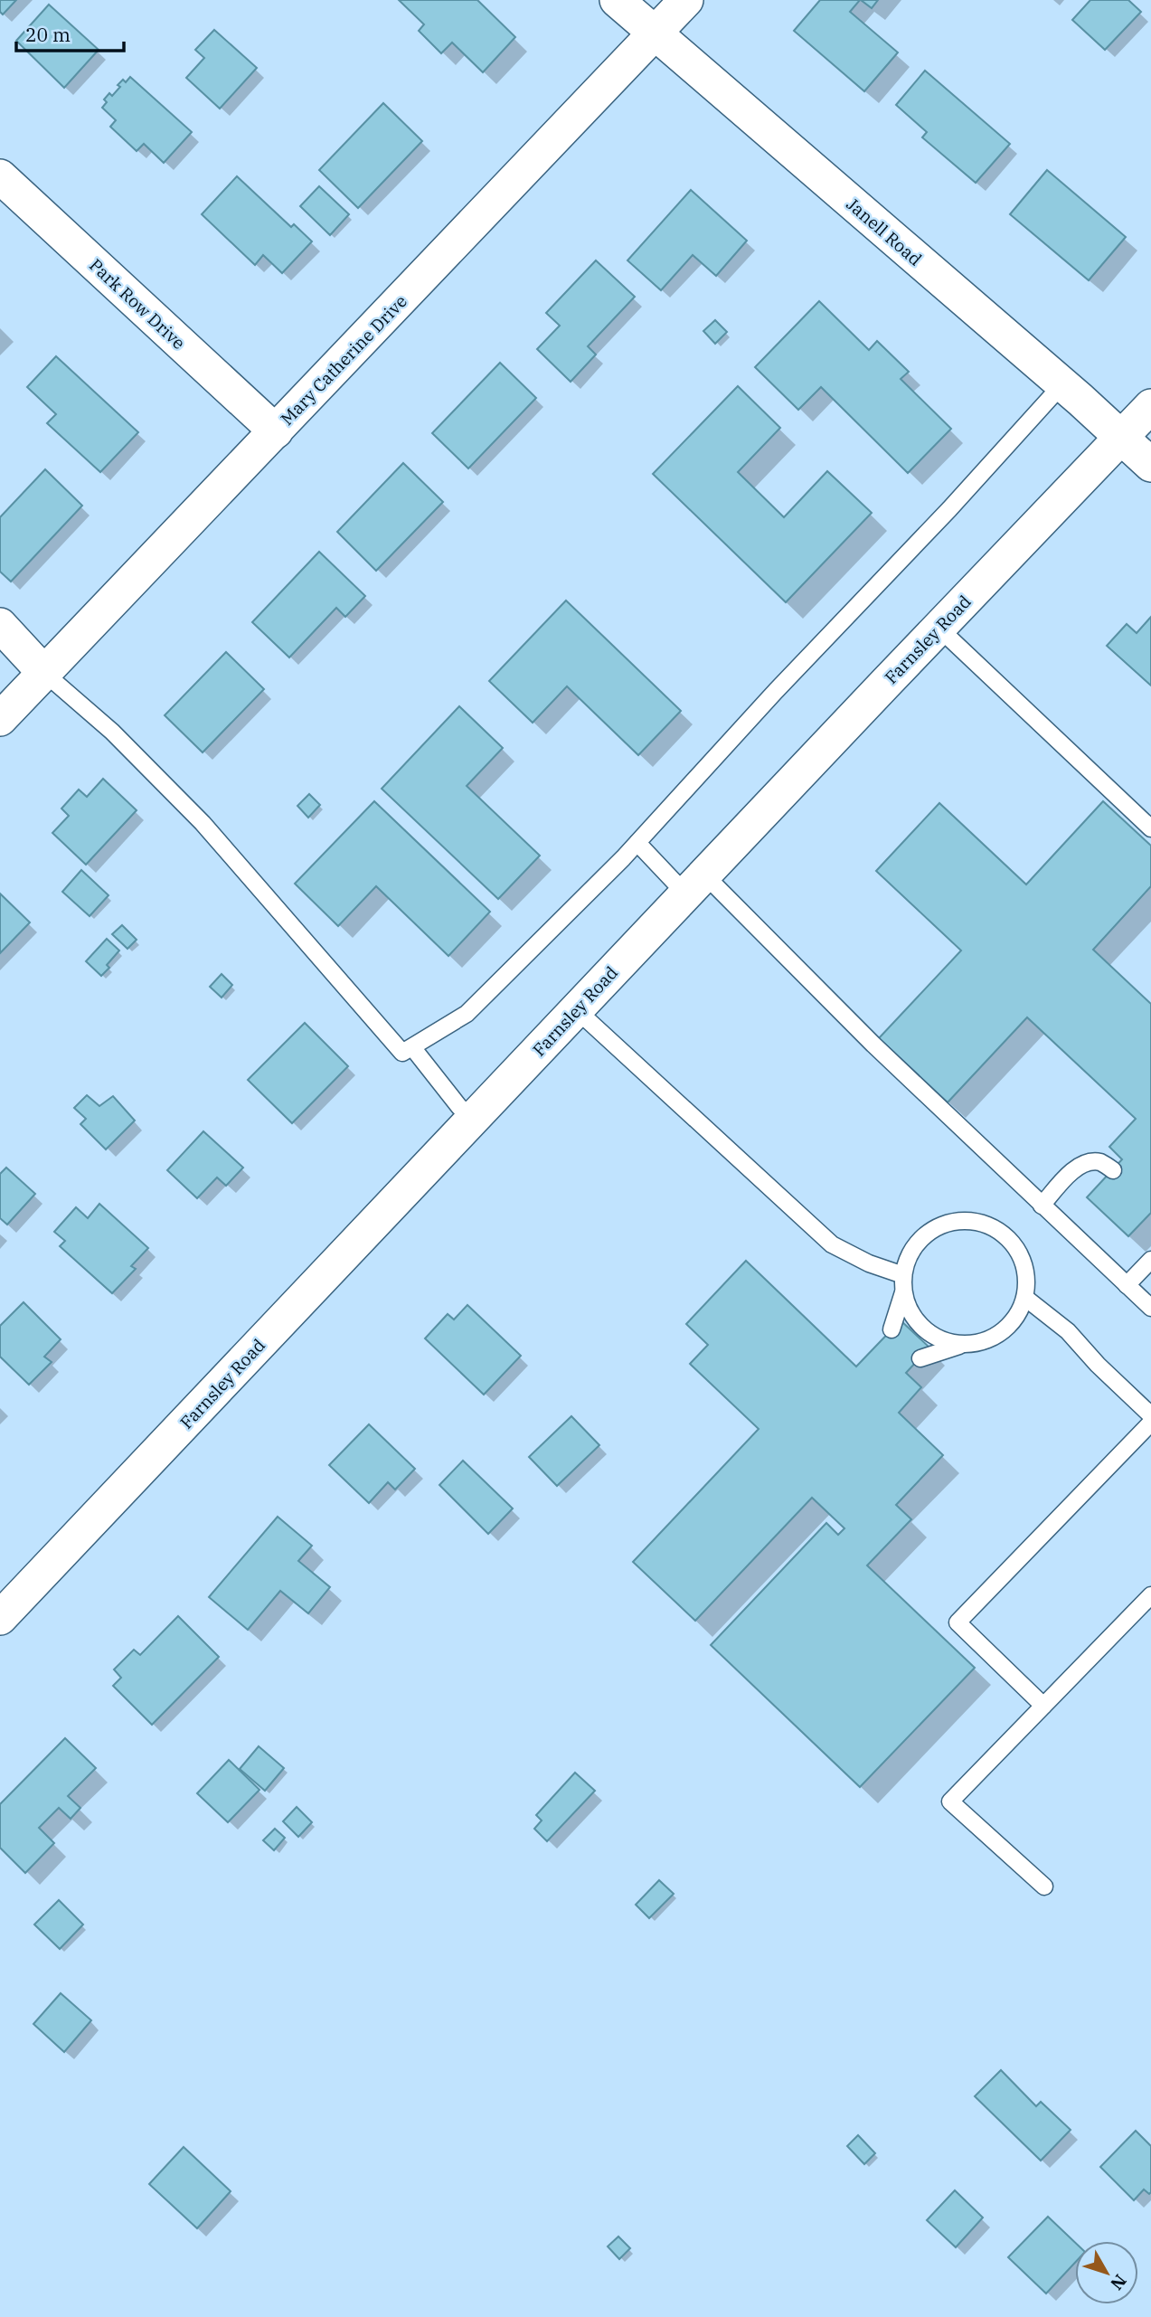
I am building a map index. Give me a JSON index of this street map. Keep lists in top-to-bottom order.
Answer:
{
  "streets": {
    "street": [
      "Janell Road",
      "Park Row Drive",
      "Mary Catherine Drive",
      "Farnsley Road"
    ]
  },
  "crossings": [
    ["Janell Road", "Mary Catherine Drive"],
    ["Janell Road", "Farnsley Road"],
    ["Park Row Drive", "Mary Catherine Drive"]
  ],
  "scale_bar": "20 m",
  "north": "bottom right"
}
